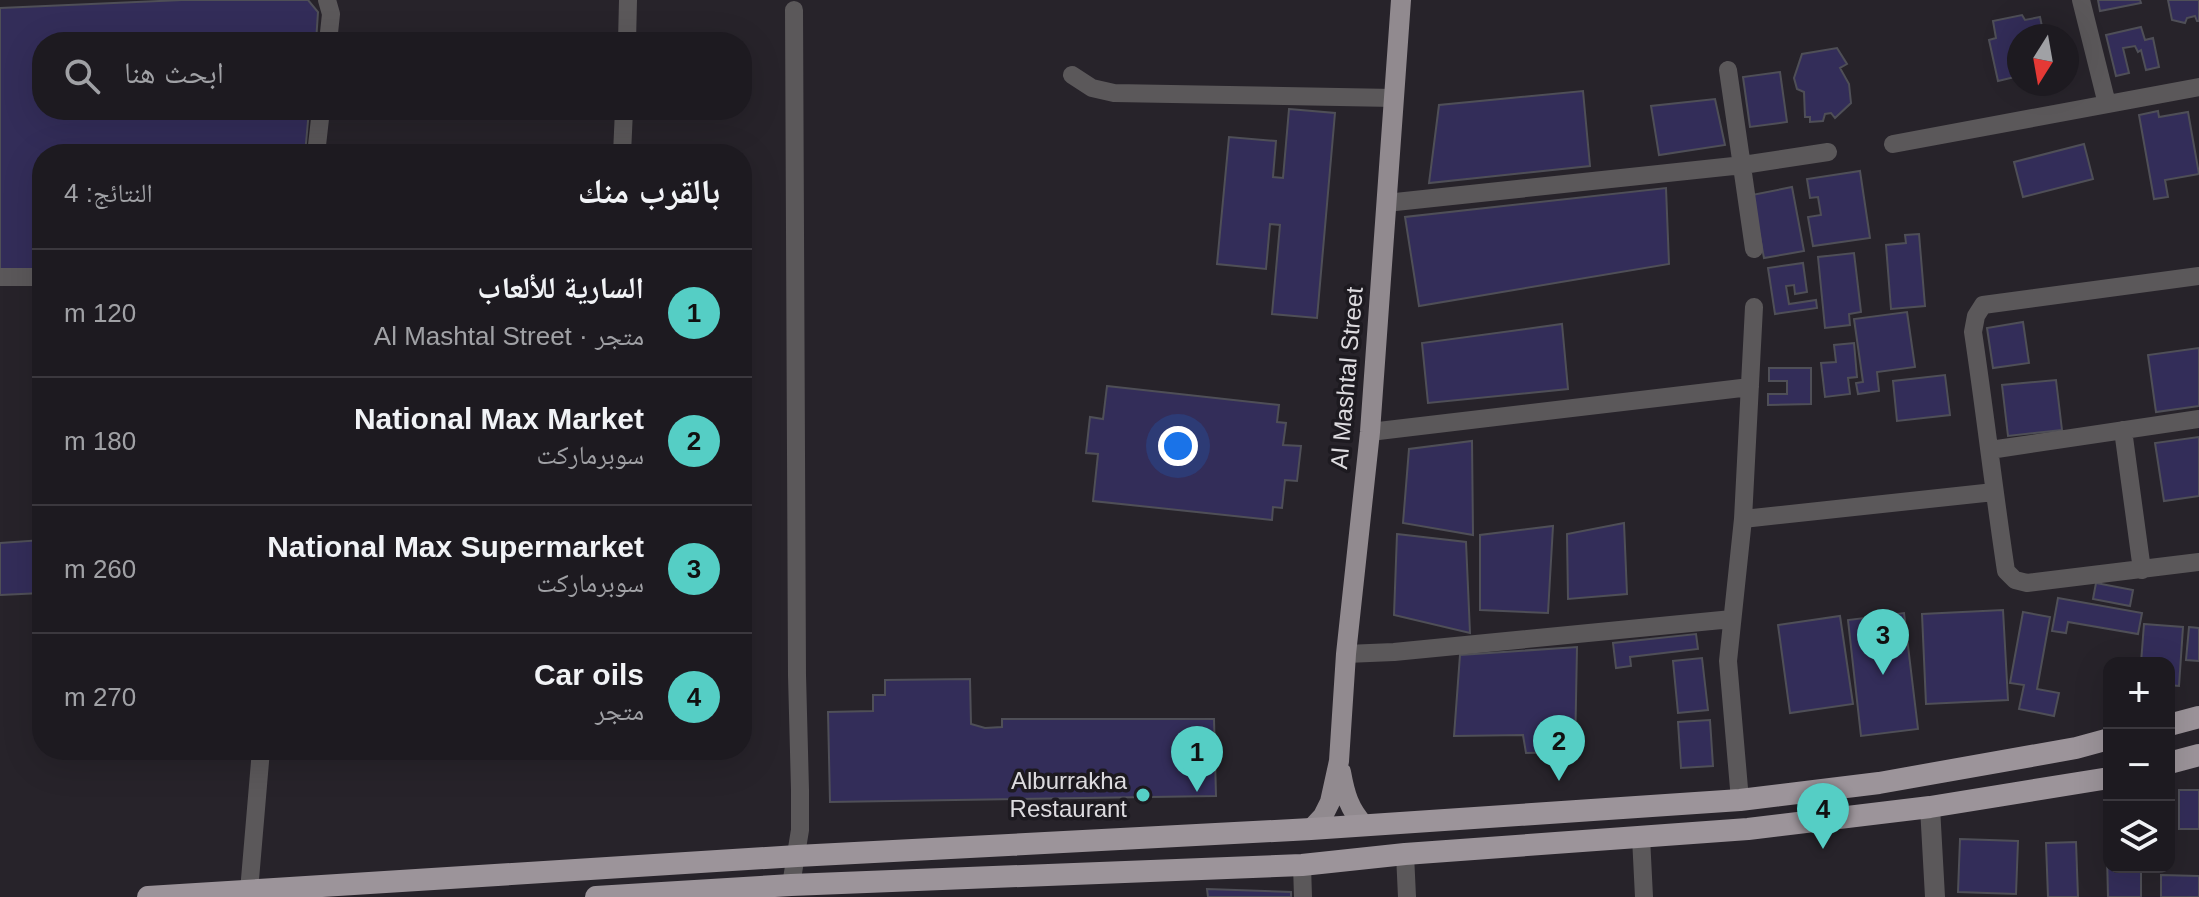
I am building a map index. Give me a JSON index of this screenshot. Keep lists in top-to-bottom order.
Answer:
{
  "streets": {
    "main road": ["Al Mashtal Street"]
  },
  "places": ["Alburrakha Restaurant"],
  "north": "bottom",
  "page": {
    "search": "ابحث هنا",
    "heading": ["بالقرب منك", "النتائج: 4"],
    "list": [
      {
        "mark": "1",
        "name": "السارية للألعاب",
        "note": "متجر · Al Mashtal Street",
        "value": "120 m"
      },
      {
        "mark": "2",
        "name": "National Max Market",
        "note": "سوبرماركت",
        "value": "180 m"
      },
      {
        "mark": "3",
        "name": "National Max Supermarket",
        "note": "سوبرماركت",
        "value": "260 m"
      },
      {
        "mark": "4",
        "name": "Car oils",
        "note": "متجر",
        "value": "270 m"
      }
    ],
    "pins": [
      "3",
      "2",
      "1",
      "4"
    ],
    "map_buttons": ["+", "−"]
  }
}
